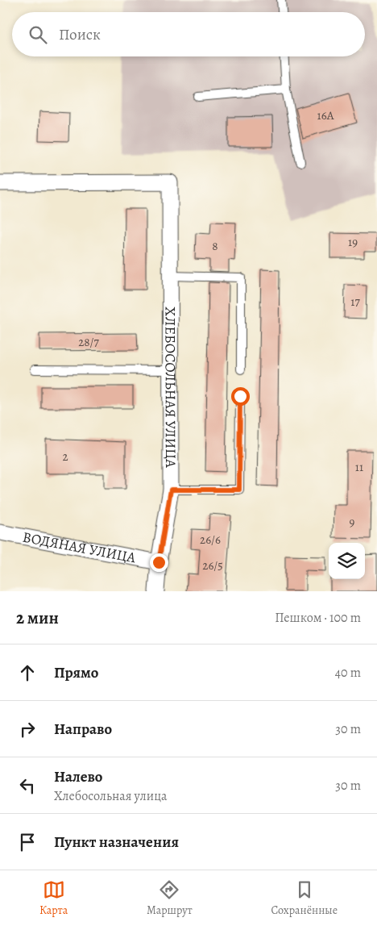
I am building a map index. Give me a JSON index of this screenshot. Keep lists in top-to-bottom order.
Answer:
{
  "streets": {
    "street": ["ХЛЕБОСОЛЬНАЯ УЛИЦА", "ВОДЯНАЯ УЛИЦА"]
  },
  "crossings": [
    ["ХЛЕБОСОЛЬНАЯ УЛИЦА", "ВОДЯНАЯ УЛИЦА"]
  ],
  "house_numbers": [
    "16А",
    "19",
    "8",
    "17",
    "28/7",
    "2",
    "11",
    "9",
    "26/6",
    "26/5"
  ],
  "page": {
    "search": "Поиск",
    "heading": ["2 мин", "Пешком · 100 m"],
    "list": [
      ["Прямо", "40 m"],
      ["Направо", "30 m"],
      ["Налево", "Хлебосольная улица", "30 m"],
      "Пункт назначения"
    ],
    "nav": ["Карта", "Маршрут", "Сохранённые"]
  }
}
